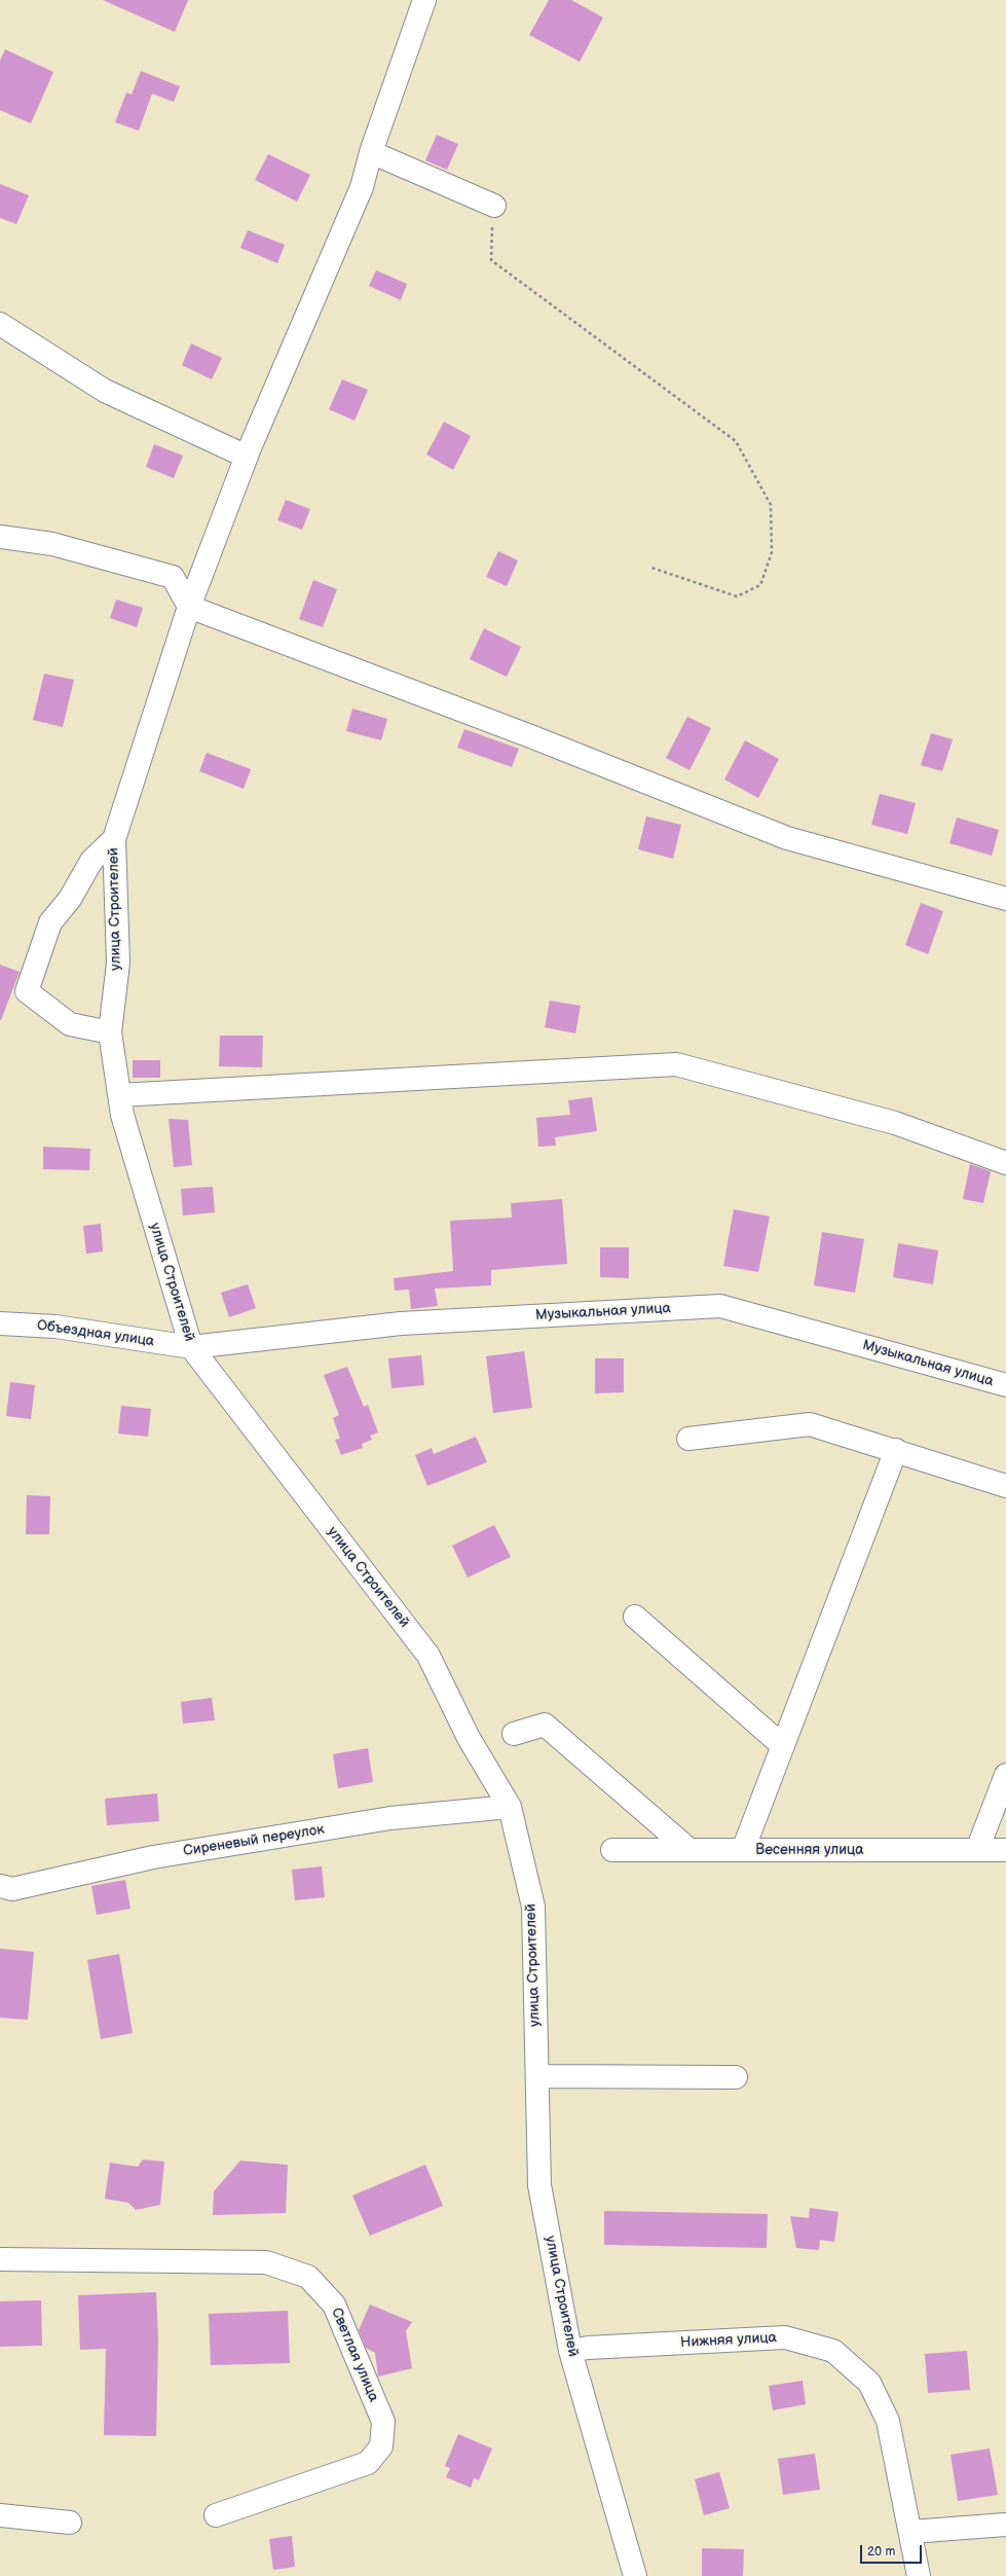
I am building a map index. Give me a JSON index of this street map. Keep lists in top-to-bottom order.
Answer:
{
  "streets": {
    "street": [
      "улица Строителей",
      "Музыкальная улица",
      "Объездная улица",
      "Сиреневый переулок",
      "Весенняя улица",
      "Нижняя улица",
      "Светлая улица"
    ]
  },
  "crossings": [
    ["улица Строителей", "Музыкальная улица"],
    ["улица Строителей", "Объездная улица"],
    ["улица Строителей", "Сиреневый переулок"],
    ["улица Строителей", "Нижняя улица"],
    ["Музыкальная улица", "Объездная улица"]
  ],
  "scale_bar": "20 m"
}
